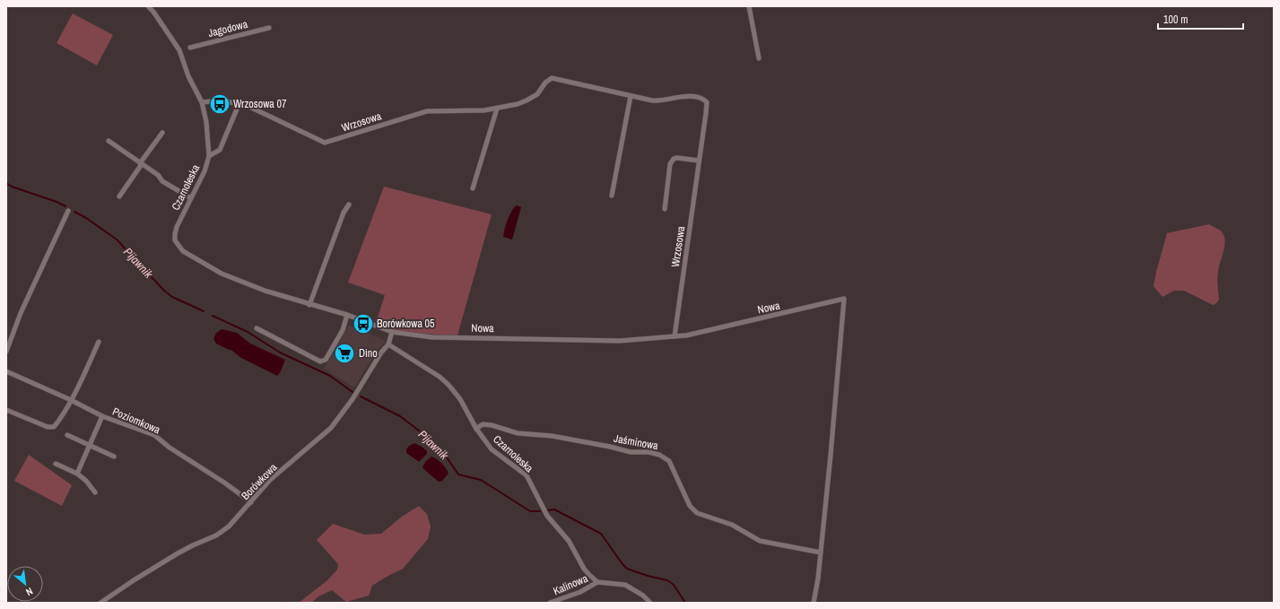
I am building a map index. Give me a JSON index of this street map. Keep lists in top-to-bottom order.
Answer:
{
  "streets": {
    "street": [
      "Jagodowa",
      "Wrzosowa",
      "Czarnoleska",
      "Nowa",
      "Poziomkowa",
      "Jaśminowa",
      "Borówkowa",
      "Kalinowa"
    ]
  },
  "crossings": [
    ["Wrzosowa", "Czarnoleska"],
    ["Wrzosowa", "Nowa"],
    ["Czarnoleska", "Nowa"],
    ["Czarnoleska", "Jaśminowa"],
    ["Czarnoleska", "Borówkowa"],
    ["Czarnoleska", "Kalinowa"],
    ["Nowa", "Jaśminowa"],
    ["Nowa", "Borówkowa"],
    ["Poziomkowa", "Borówkowa"]
  ],
  "water": ["Pijawnik"],
  "places": {
    "bus stop": ["Wrzosowa 07", "Borówkowa 05"],
    "supermarket": ["Dino"]
  },
  "scale_bar": "100 m",
  "north": "bottom right"
}
